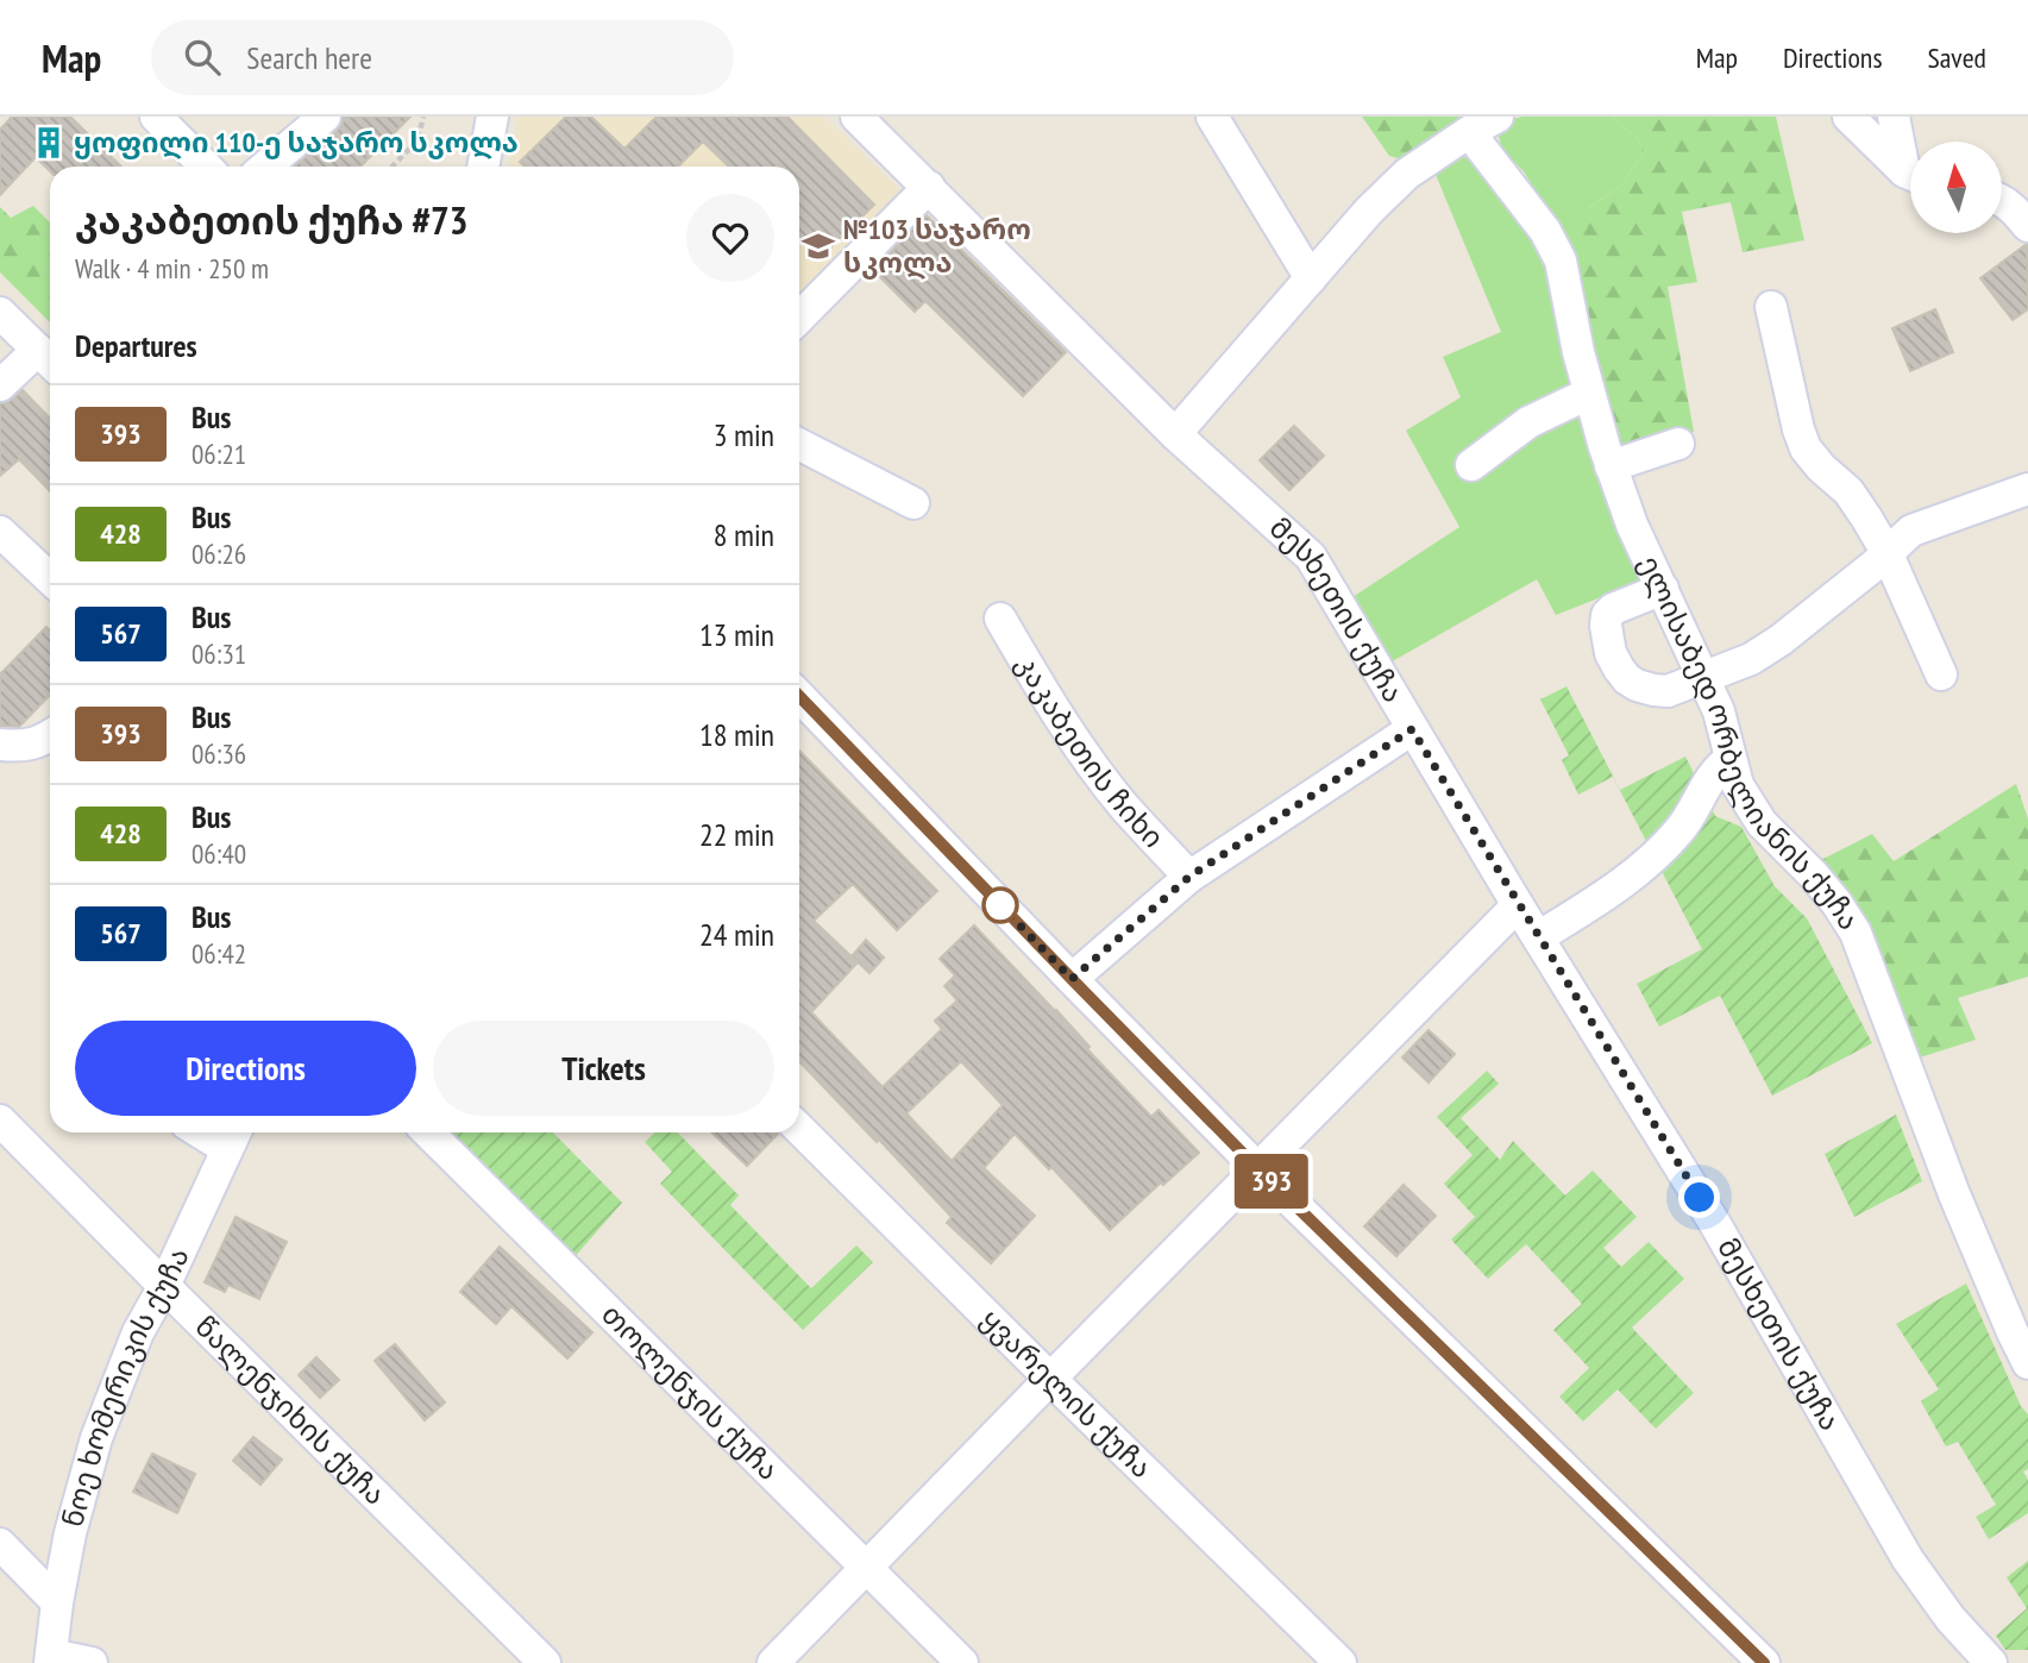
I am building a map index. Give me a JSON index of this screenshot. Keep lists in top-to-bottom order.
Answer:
{
  "streets": {
    "street": [
      "მესხეთის ქუჩა",
      "ელისაბედ ორბელიანის ქუჩა",
      "კაკაბეთის ჩიხი",
      "ნოე ხომერიკის ქუჩა",
      "თოლენჯის ქუჩა",
      "ყვარელის ქუჩა",
      "წალენჯიხის ქუჩა"
    ]
  },
  "crossings": [
    ["ნოე ხომერიკის ქუჩა", "წალენჯიხის ქუჩა"]
  ],
  "places": {
    "building": ["ყოფილი 110-ე საჯარო სკოლა"],
    "school or university": ["№103 საჯარო სკოლა"]
  },
  "lines": ["bus line 393"],
  "north": "top",
  "page": {
    "header": "Map",
    "search": "Search here",
    "nav": ["Map", "Directions", "Saved"],
    "on_map": "393",
    "heading": [
      ["კაკაბეთის ქუჩა #73", "Walk · 4 min · 250 m"],
      "Departures"
    ],
    "list": [
      {
        "mark": "393",
        "name": "Bus",
        "note": "06:21",
        "value": "3 min"
      },
      {
        "mark": "428",
        "name": "Bus",
        "note": "06:26",
        "value": "8 min"
      },
      {
        "mark": "567",
        "name": "Bus",
        "note": "06:31",
        "value": "13 min"
      },
      {
        "mark": "393",
        "name": "Bus",
        "note": "06:36",
        "value": "18 min"
      },
      {
        "mark": "428",
        "name": "Bus",
        "note": "06:40",
        "value": "22 min"
      },
      {
        "mark": "567",
        "name": "Bus",
        "note": "06:42",
        "value": "24 min"
      }
    ],
    "buttons": ["Directions", "Tickets"]
  }
}
